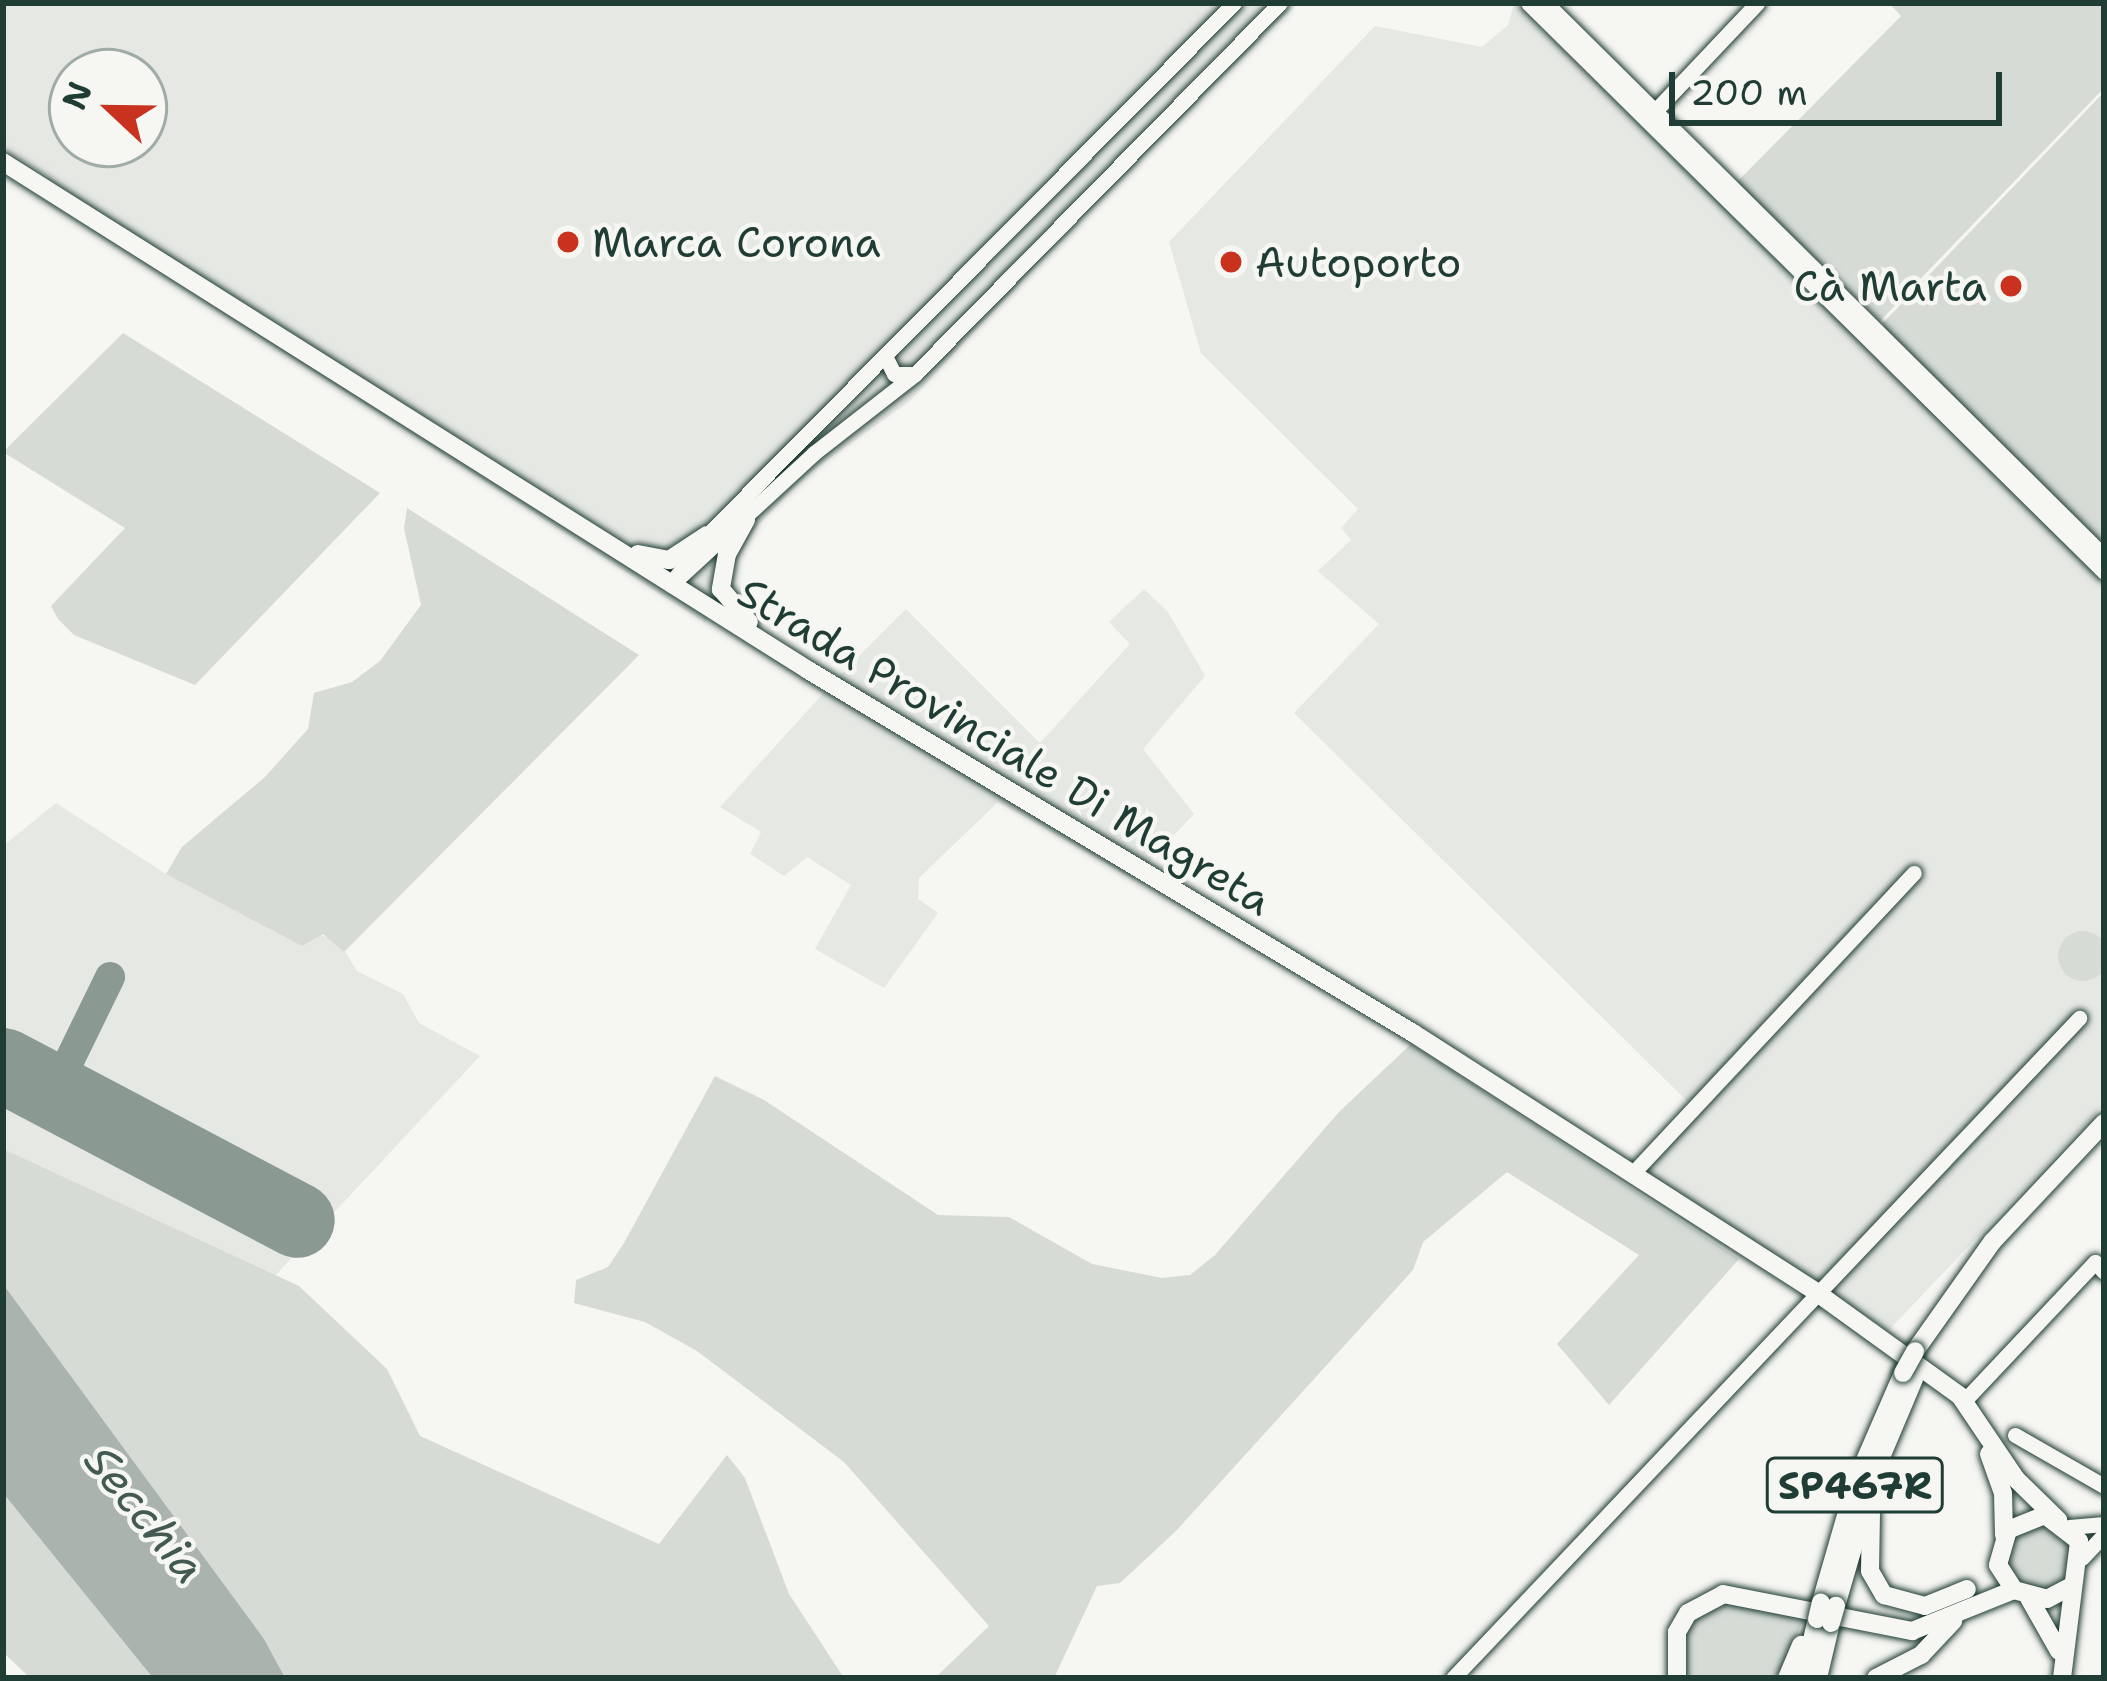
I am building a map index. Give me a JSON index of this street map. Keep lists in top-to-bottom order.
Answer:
{
  "streets": {
    "main road": ["Strada Provinciale Di Magreta", "SP467R"]
  },
  "water": ["Secchia"],
  "places": ["Marca Corona", "Autoporto", "Cà Marta"],
  "scale_bar": "200 m",
  "north": "left"
}
